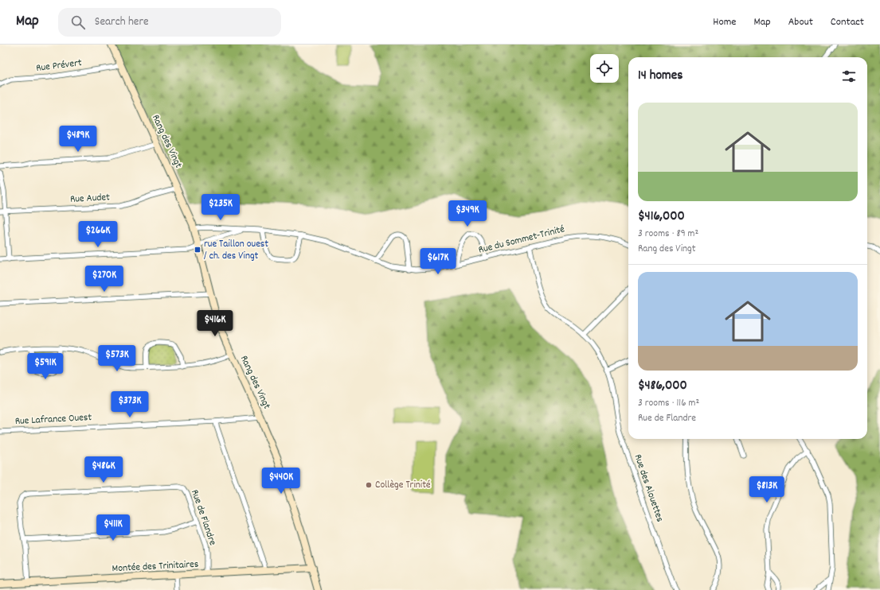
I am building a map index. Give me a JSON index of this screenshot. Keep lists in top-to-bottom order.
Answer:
{
  "streets": {
    "street": [
      "Rue Prévert",
      "Rang des Vingt",
      "Rue Audet",
      "Rue du Sommet-Trinité",
      "Rue Lafrance Ouest",
      "Rue des Alouettes",
      "Rue de Flandre",
      "Montée des Trinitaires"
    ]
  },
  "crossings": [
    ["Rue Prévert", "Rang des Vingt"],
    ["Rang des Vingt", "Rue Audet"],
    ["Rang des Vingt", "Rue du Sommet-Trinité"],
    ["Rang des Vingt", "Rue Lafrance Ouest"],
    ["Rang des Vingt", "Montée des Trinitaires"],
    ["Rue du Sommet-Trinité", "Rue des Alouettes"],
    ["Rue de Flandre", "Montée des Trinitaires"]
  ],
  "places": {
    "transit": ["rue Taillon ouest / ch. des Vingt"],
    "other": ["Collège Trinité"]
  },
  "page": {
    "header": "Map",
    "search": "Search here",
    "nav": [
      "Home",
      "Map",
      "About",
      "Contact"
    ],
    "heading": "14 homes",
    "list": [
      {
        "name": "$416,000",
        "note": "3 rooms · 89 m² · Rang des Vingt"
      },
      {
        "name": "$486,000",
        "note": "3 rooms · 116 m² · Rue de Flandre"
      }
    ],
    "price": [
      "$489K",
      "$235K",
      "$349K",
      "$266K",
      "$617K",
      "$270K",
      "$416K",
      "$573K",
      "$591K",
      "$373K",
      "$486K",
      "$440K",
      "$813K",
      "$411K"
    ]
  }
}
